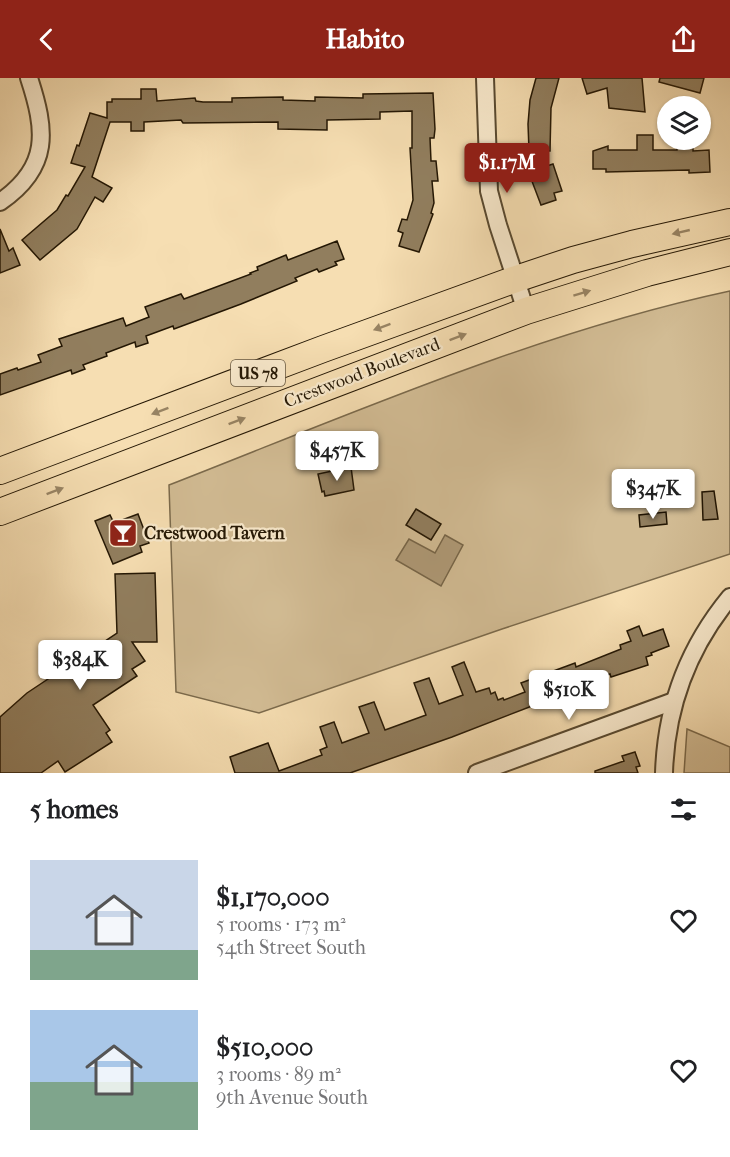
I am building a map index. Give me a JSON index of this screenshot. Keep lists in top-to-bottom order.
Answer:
{
  "streets": {
    "main road": ["US 78", "Crestwood Boulevard"]
  },
  "places": {
    "bar": ["Crestwood Tavern"]
  },
  "page": {
    "header": "Habito",
    "price": [
      "$1.17M",
      "$457K",
      "$347K",
      "$384K",
      "$510K"
    ],
    "heading": "5 homes",
    "list": [
      {
        "name": "$1,170,000",
        "note": "5 rooms · 173 m² · 54th Street South"
      },
      {
        "name": "$510,000",
        "note": "3 rooms · 89 m² · 9th Avenue South"
      }
    ]
  }
}
